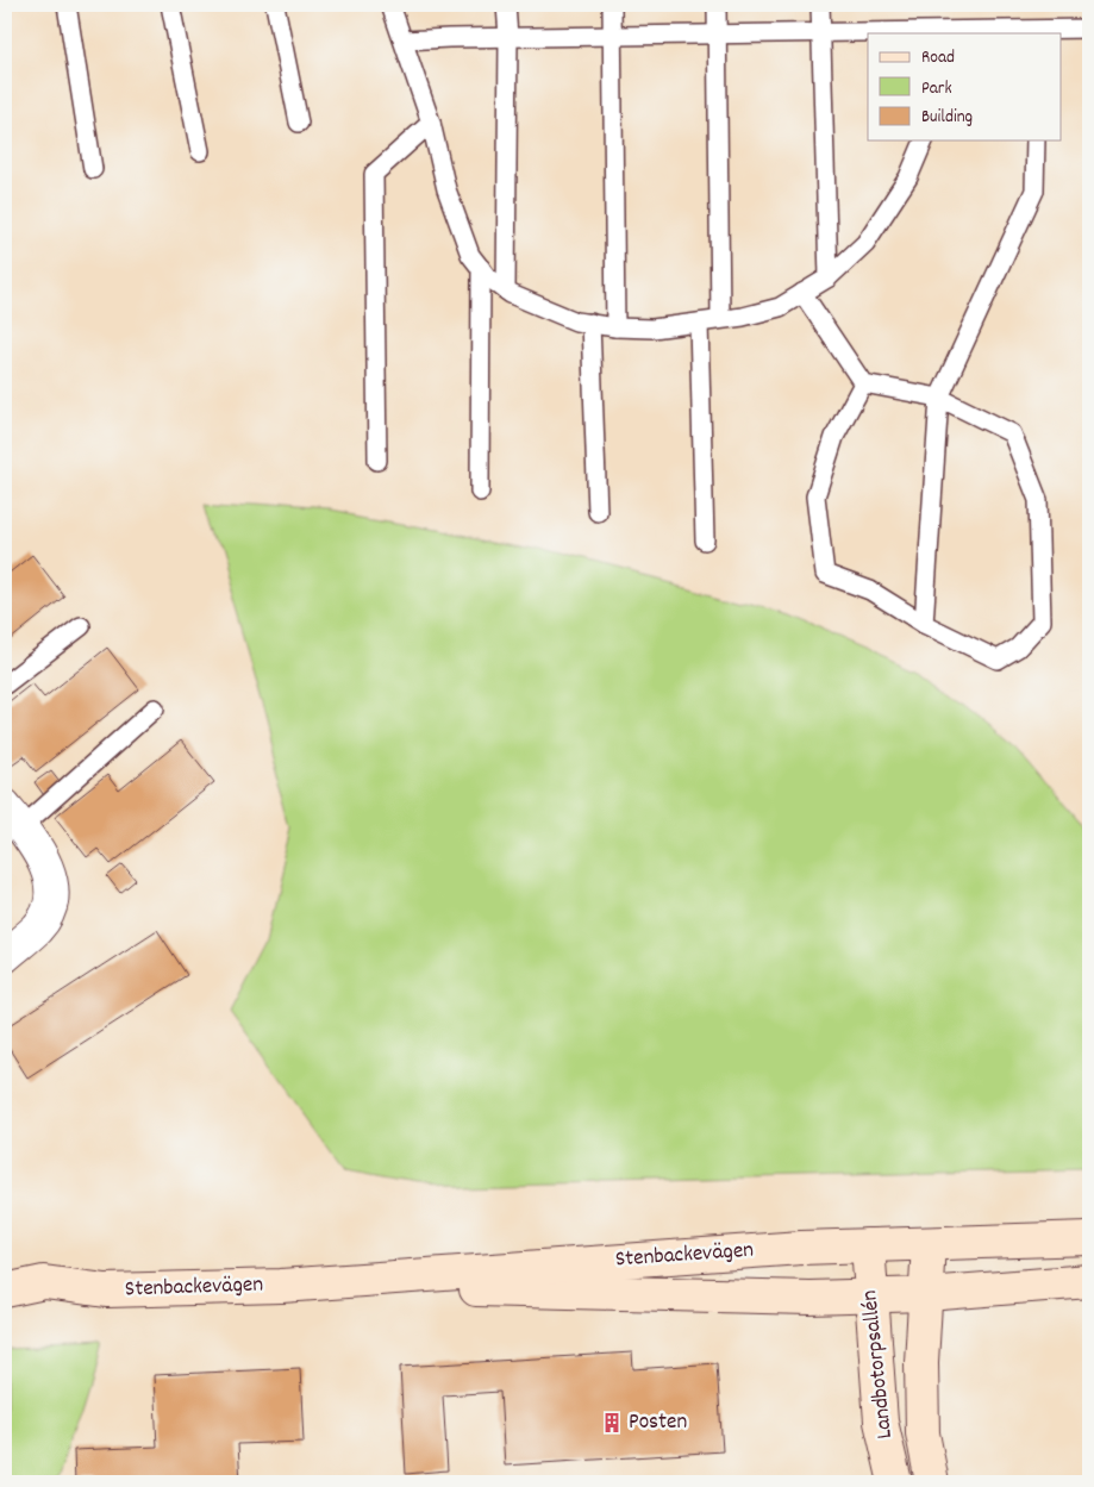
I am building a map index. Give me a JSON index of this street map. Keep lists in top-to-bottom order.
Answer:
{
  "streets": {
    "street": ["Stenbackevägen", "Landbotorpsallén"]
  },
  "crossings": [
    ["Stenbackevägen", "Landbotorpsallén"]
  ],
  "places": {
    "building": ["Posten"]
  },
  "legend": ["Road", "Park", "Building"]
}
